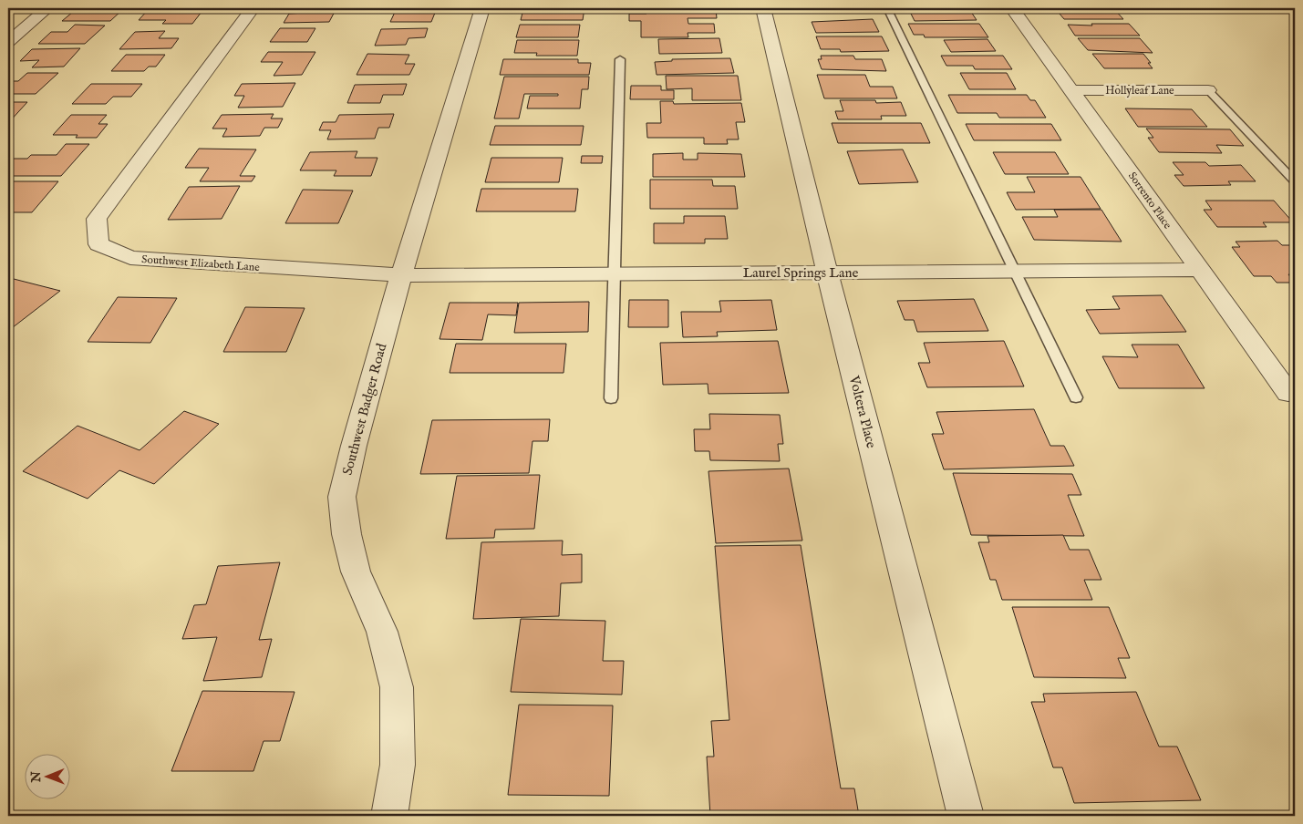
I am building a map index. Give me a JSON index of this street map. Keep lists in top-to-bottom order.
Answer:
{
  "streets": {
    "street": [
      "Hollyleaf Lane",
      "Sorrento Place",
      "Southwest Elizabeth Lane",
      "Laurel Springs Lane",
      "Southwest Badger Road",
      "Voltera Place"
    ]
  },
  "crossings": [
    ["Hollyleaf Lane", "Sorrento Place"],
    ["Sorrento Place", "Laurel Springs Lane"],
    ["Southwest Elizabeth Lane", "Laurel Springs Lane"],
    ["Southwest Elizabeth Lane", "Southwest Badger Road"],
    ["Laurel Springs Lane", "Southwest Badger Road"],
    ["Laurel Springs Lane", "Voltera Place"]
  ],
  "north": "left"
}
